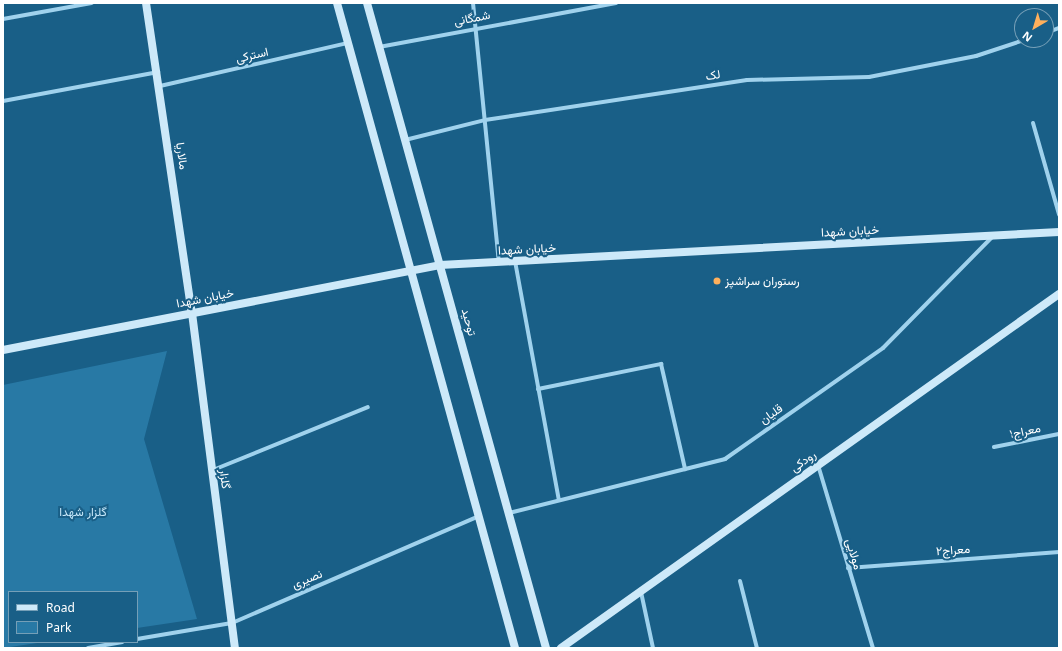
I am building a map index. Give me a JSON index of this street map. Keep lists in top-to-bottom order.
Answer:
{
  "streets": {
    "street": [
      "شمگانی",
      "استرکی",
      "لک",
      "مالاریا",
      "خیابان شهدا",
      "توحید",
      "قلیان",
      "معراج۱",
      "رودکی",
      "گلزار",
      "معراج۲",
      "مولایی",
      "نصیری"
    ]
  },
  "crossings": [
    ["شمگانی", "توحید"],
    ["استرکی", "مالاریا"],
    ["لک", "توحید"],
    ["مالاریا", "خیابان شهدا"],
    ["مالاریا", "گلزار"],
    ["خیابان شهدا", "توحید"],
    ["خیابان شهدا", "قلیان"],
    ["خیابان شهدا", "گلزار"],
    ["توحید", "قلیان"],
    ["رودکی", "مولایی"],
    ["گلزار", "نصیری"],
    ["معراج۲", "مولایی"]
  ],
  "parks": ["گلزار شهدا"],
  "places": ["رستوران سراشپز"],
  "legend": ["Road", "Park"],
  "north": "bottom left"
}
